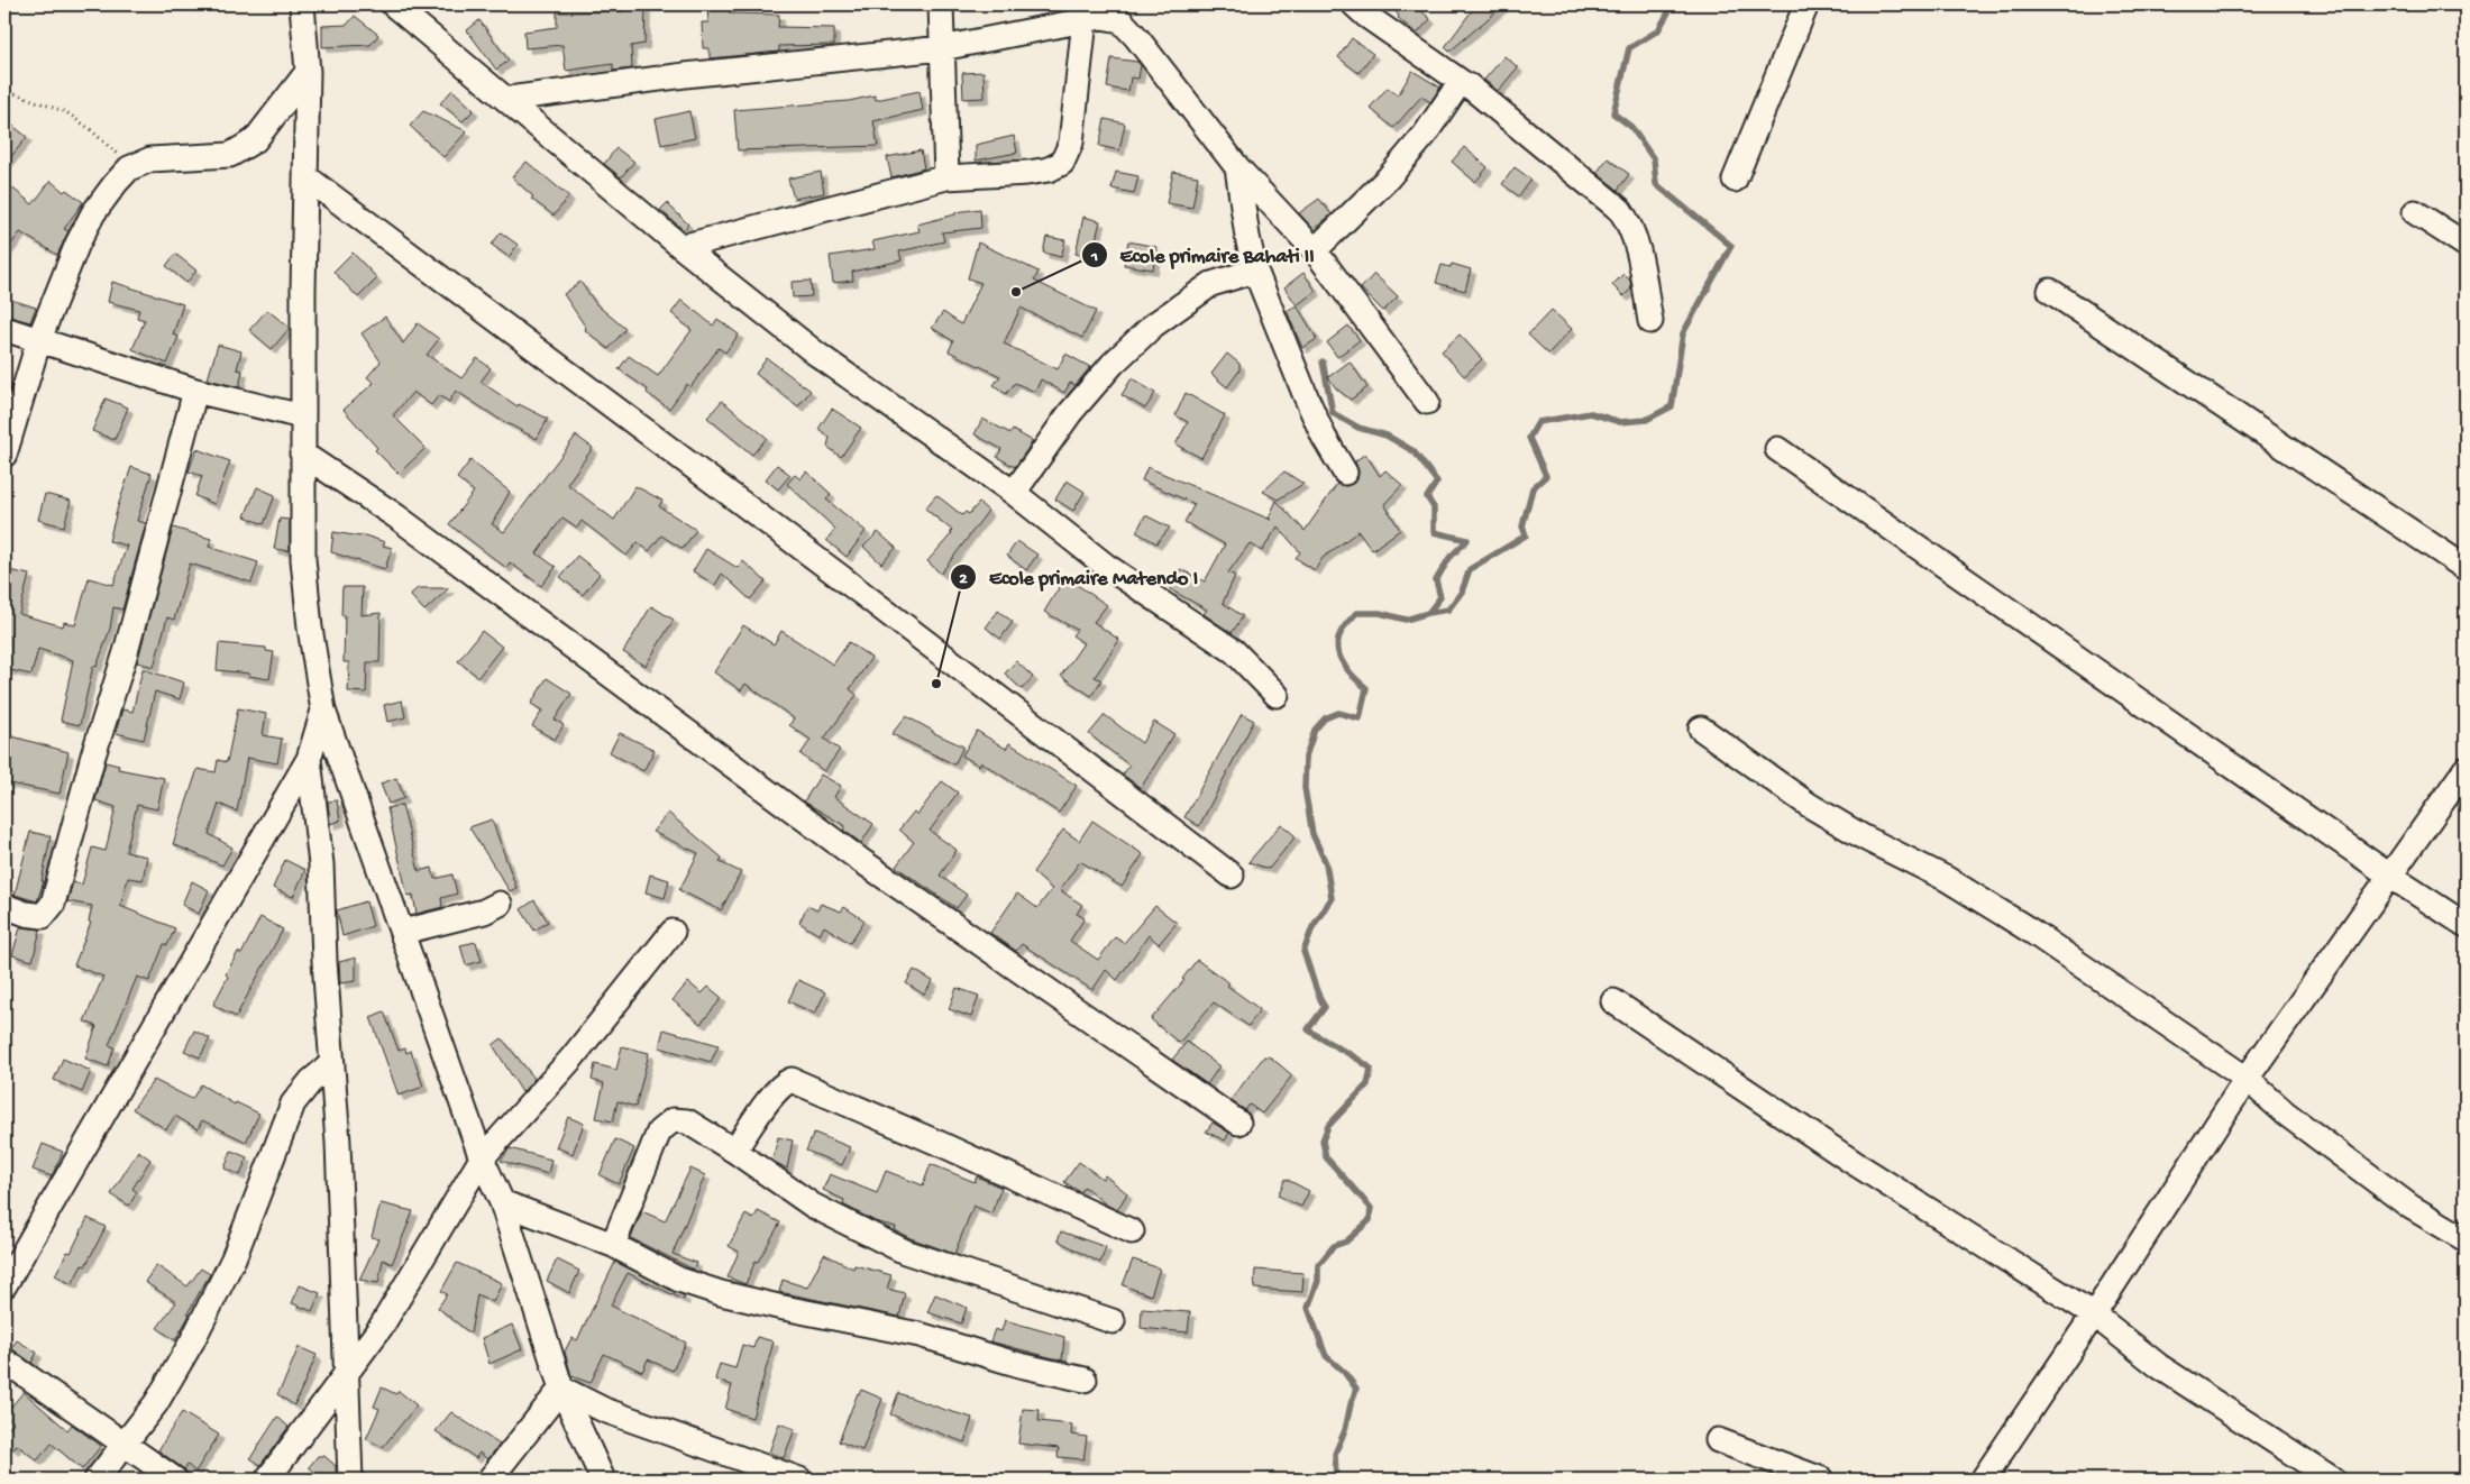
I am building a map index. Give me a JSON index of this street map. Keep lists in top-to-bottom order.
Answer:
{
  "places": ["Ecole primaire Bahati II", "Ecole primaire Matendo I"]
}
